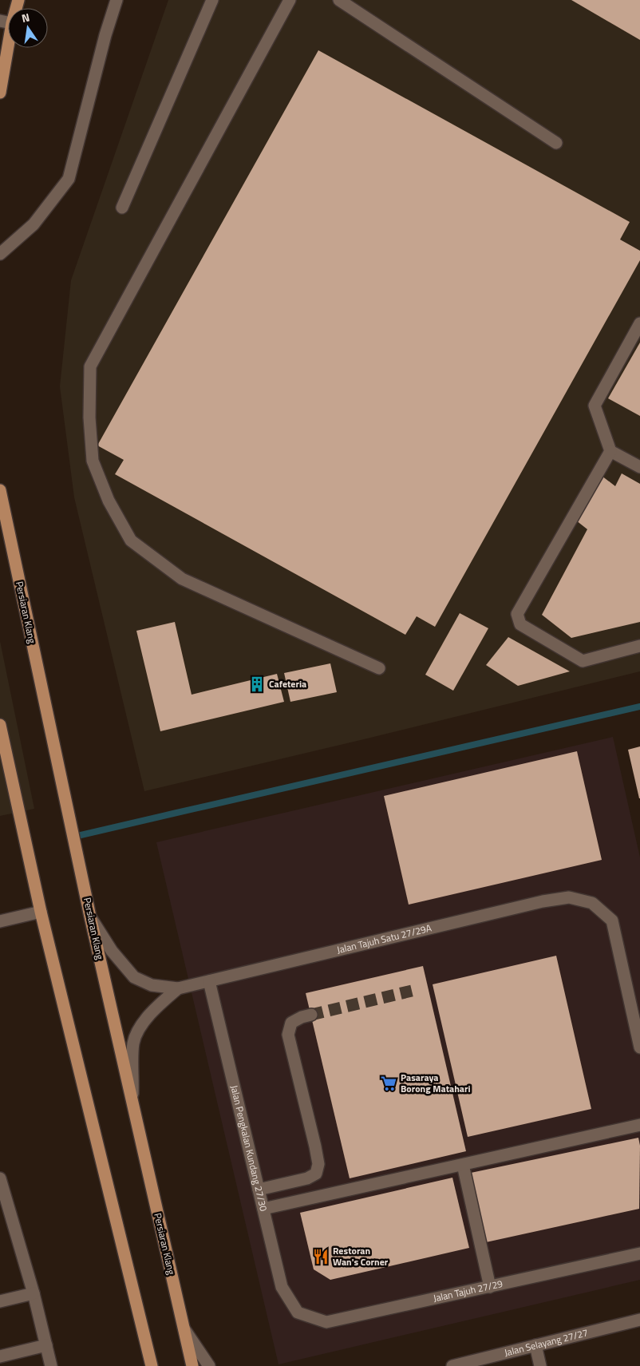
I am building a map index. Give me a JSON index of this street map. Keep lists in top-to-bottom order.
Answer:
{
  "streets": {
    "main road": ["Persiaran Klang"],
    "street": [
      "Jalan Tajuh Satu 27/29A",
      "Jalan Pengkalan Kundang 27/30",
      "Jalan Tajuh 27/29",
      "Jalan Selayang 27/27"
    ]
  },
  "crossings": [
    ["Persiaran Klang", "Jalan Tajuh Satu 27/29A"],
    ["Jalan Tajuh Satu 27/29A", "Jalan Pengkalan Kundang 27/30"],
    ["Jalan Pengkalan Kundang 27/30", "Jalan Tajuh 27/29"]
  ],
  "places": {
    "building": ["Cafeteria"],
    "supermarket": ["Pasaraya Borong Matahari"],
    "restaurant": ["Restoran Wan's Corner"]
  },
  "north": "top"
}
